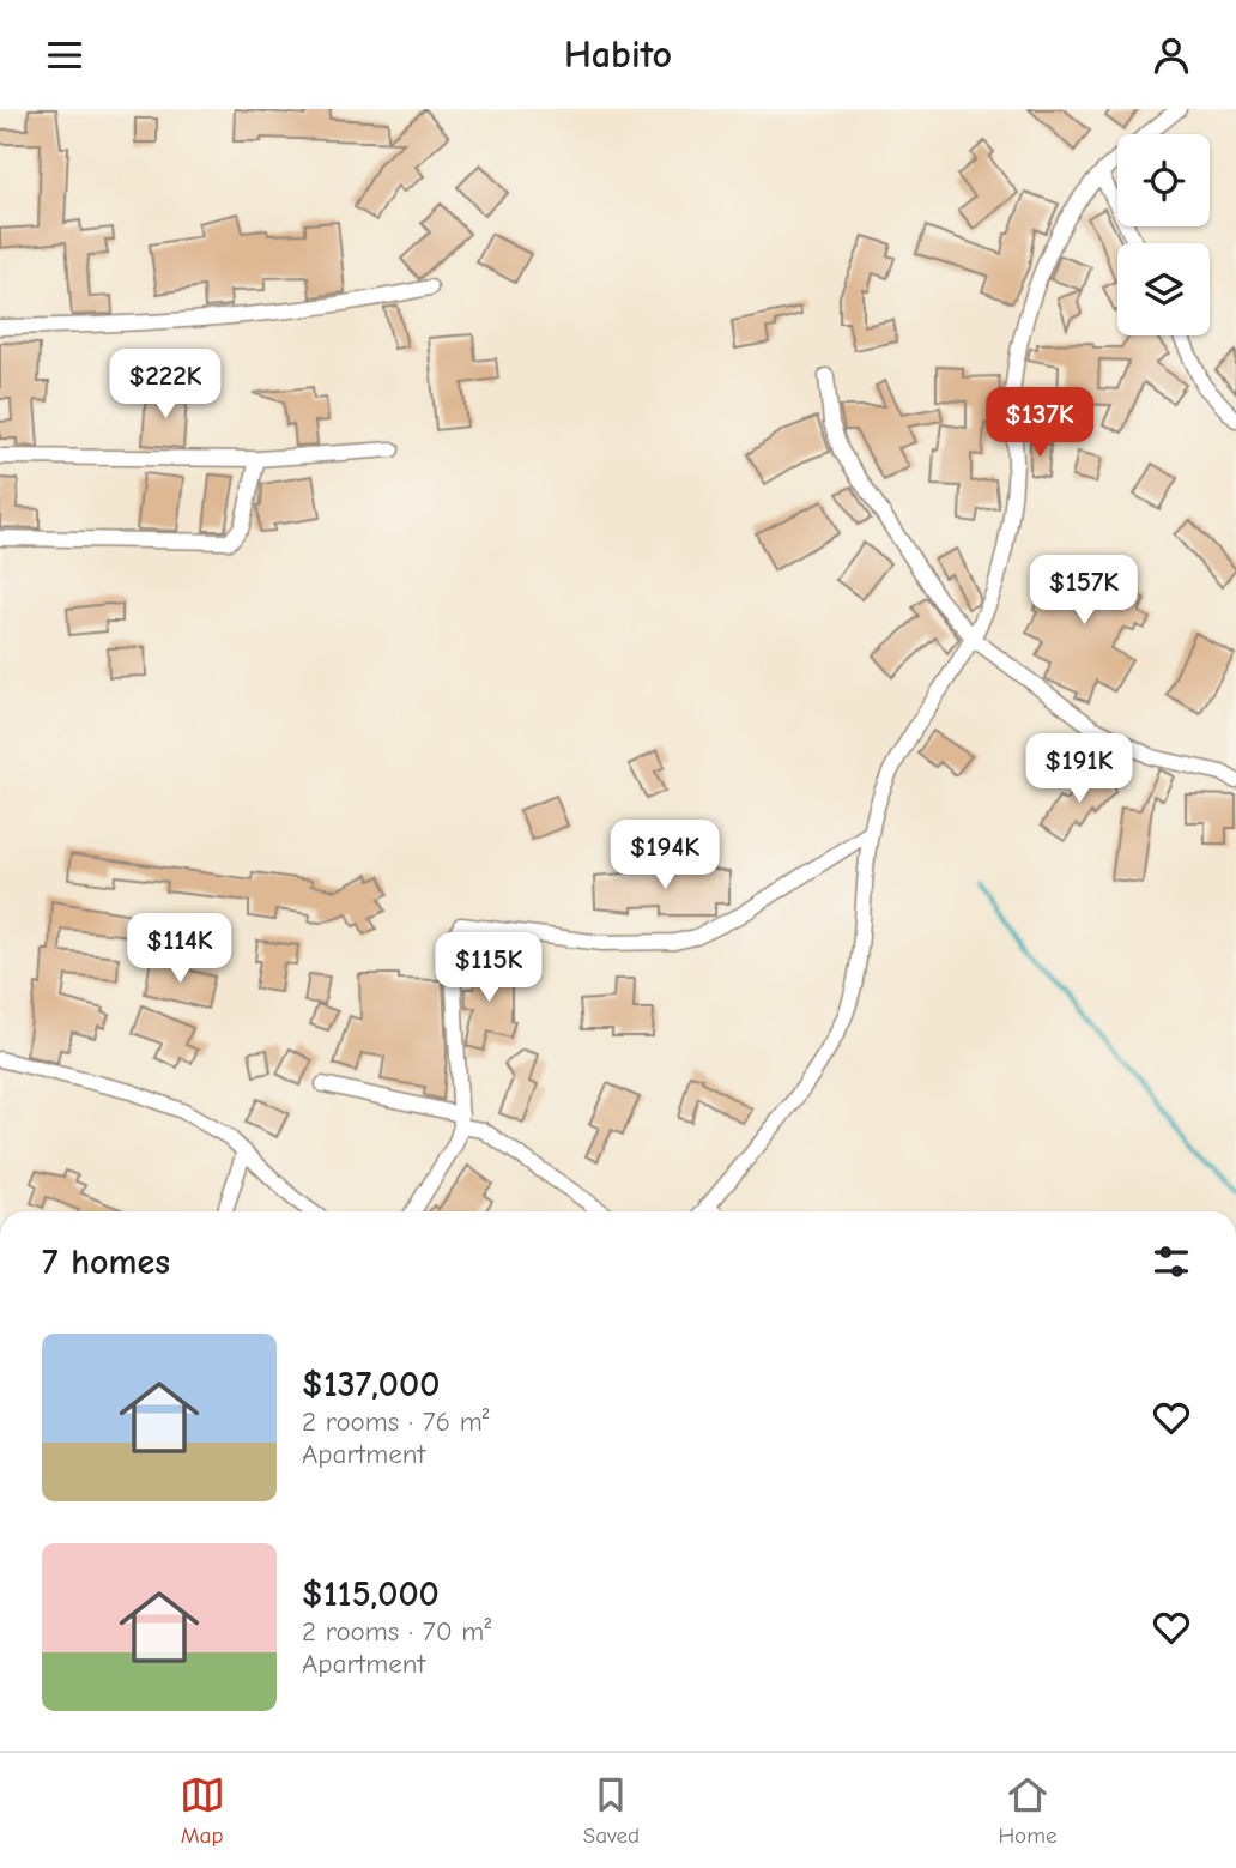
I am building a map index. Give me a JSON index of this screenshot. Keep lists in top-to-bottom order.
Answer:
{
  "page": {
    "header": "Habito",
    "price": [
      "$222K",
      "$137K",
      "$157K",
      "$191K",
      "$194K",
      "$114K",
      "$115K"
    ],
    "heading": "7 homes",
    "list": [
      {
        "name": "$137,000",
        "note": "2 rooms · 76 m² · Apartment"
      },
      {
        "name": "$115,000",
        "note": "2 rooms · 70 m² · Apartment"
      }
    ],
    "tabs": ["Map", "Saved", "Home"]
  }
}
